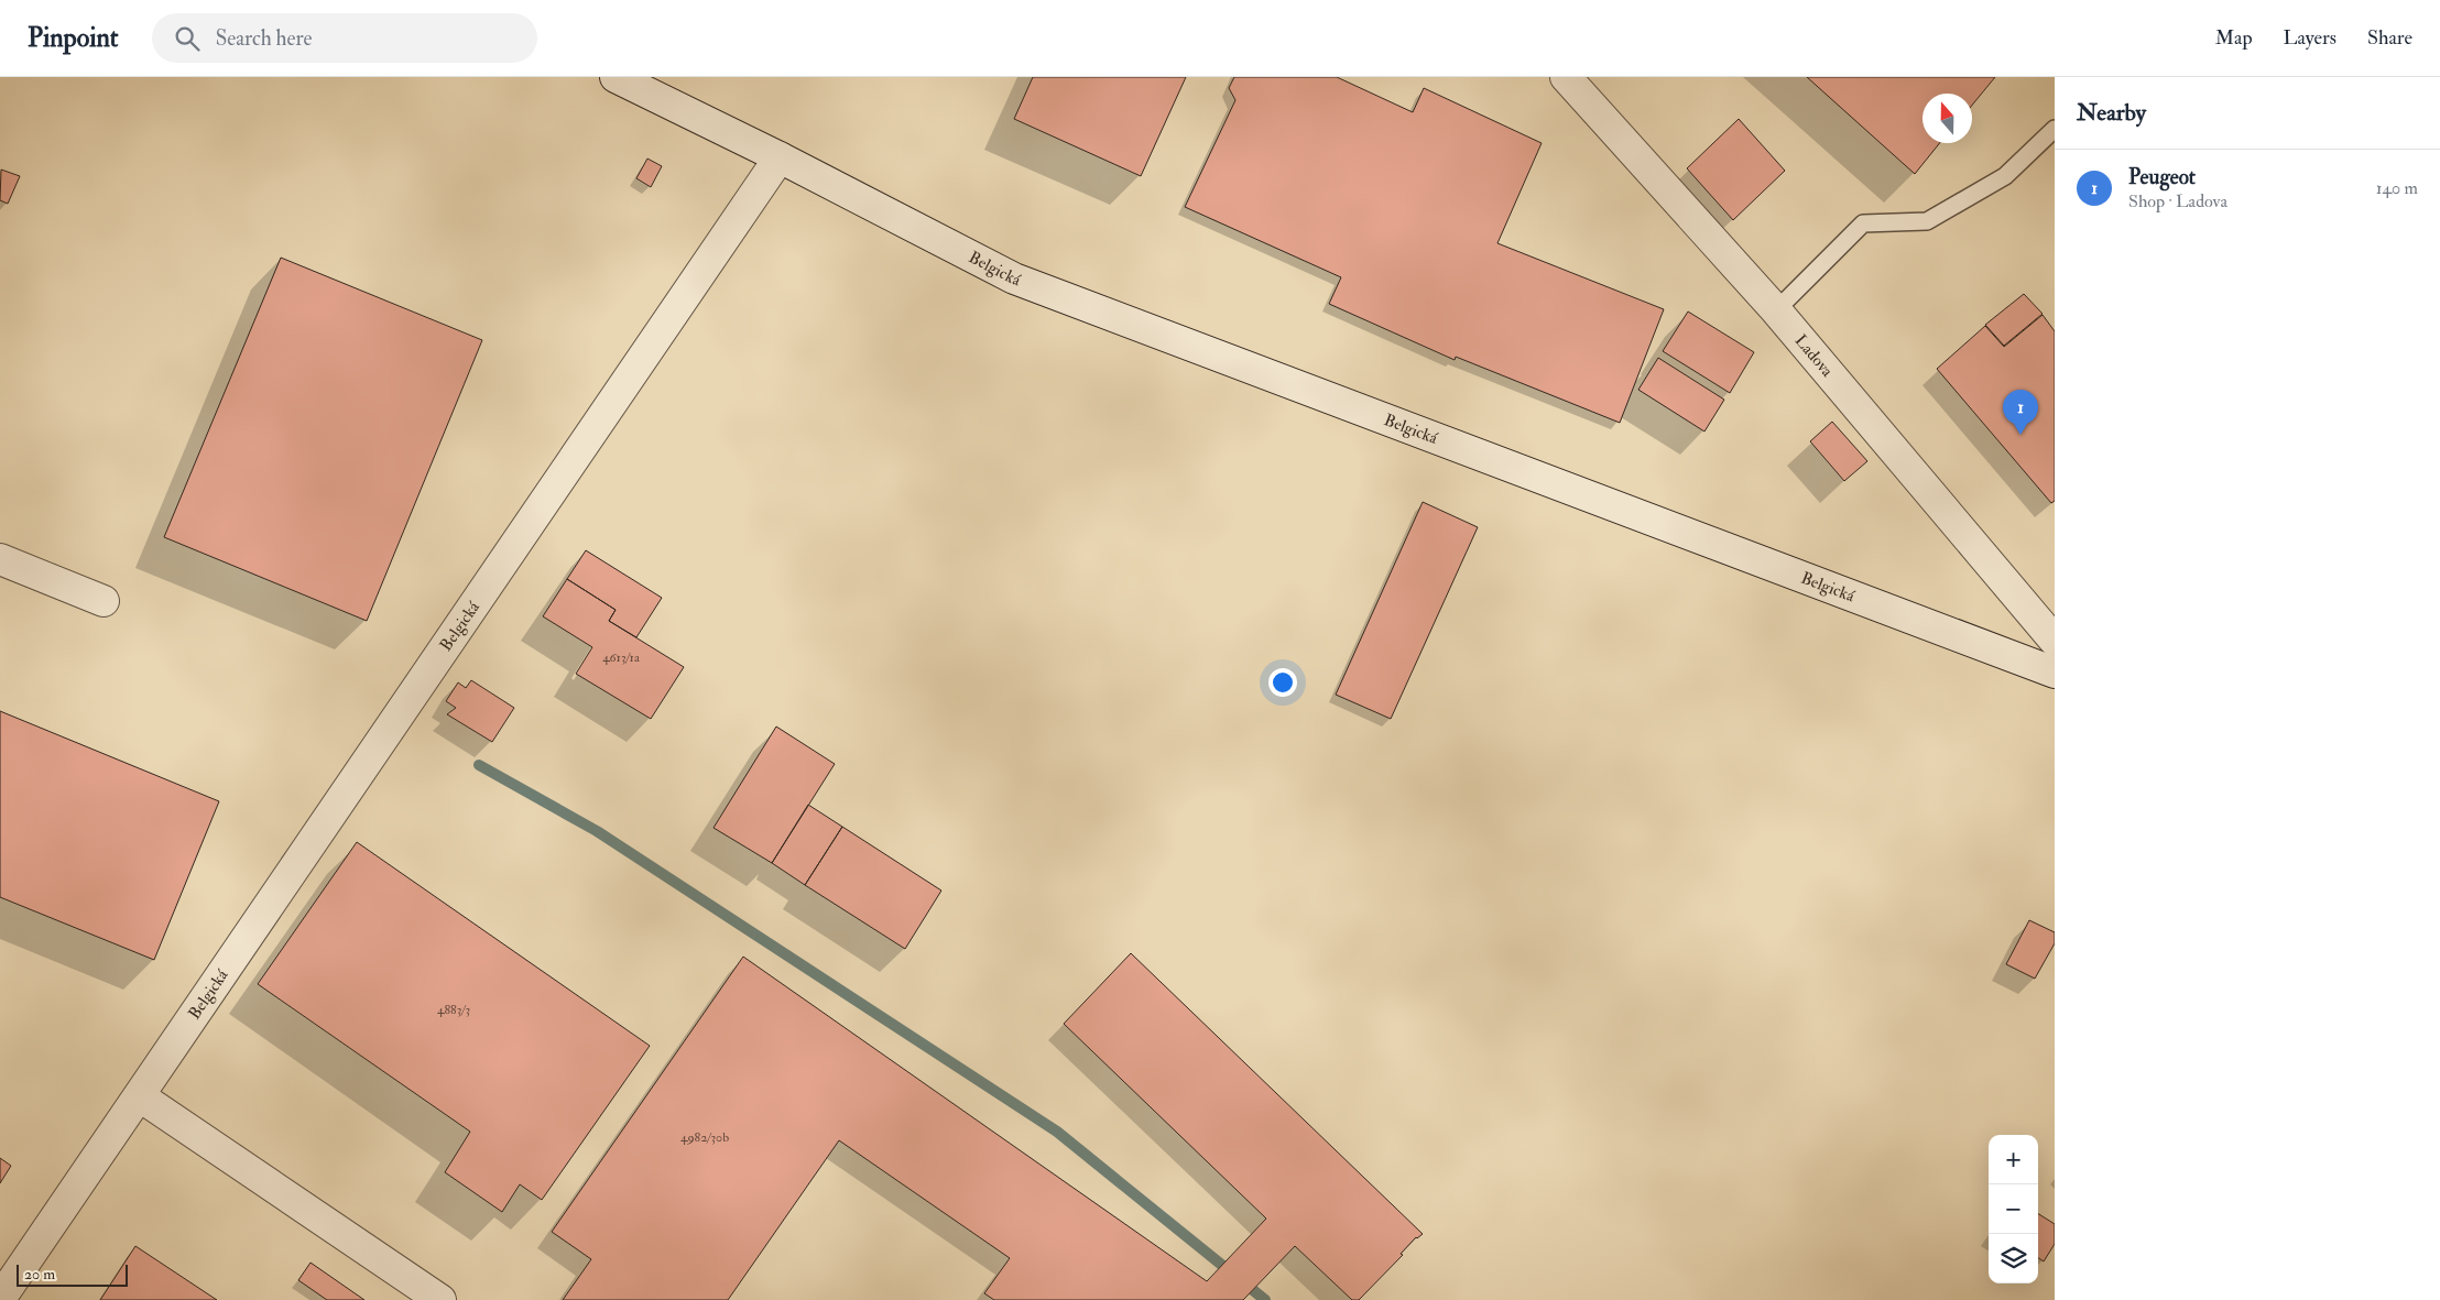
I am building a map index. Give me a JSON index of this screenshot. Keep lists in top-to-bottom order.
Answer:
{
  "streets": {
    "street": ["Belgická", "Ladova"]
  },
  "house_numbers": ["4613/1a", "4883/3", "4982/30b"],
  "scale_bar": "20 m",
  "north": "top",
  "page": {
    "header": "Pinpoint",
    "search": "Search here",
    "nav": ["Map", "Layers", "Share"],
    "heading": "Nearby",
    "list": [
      {
        "mark": "1",
        "name": "Peugeot",
        "note": "Shop · Ladova",
        "value": "140 m"
      }
    ],
    "pins": "1",
    "map_buttons": ["+", "−"],
    "scale": "20 m"
  }
}
